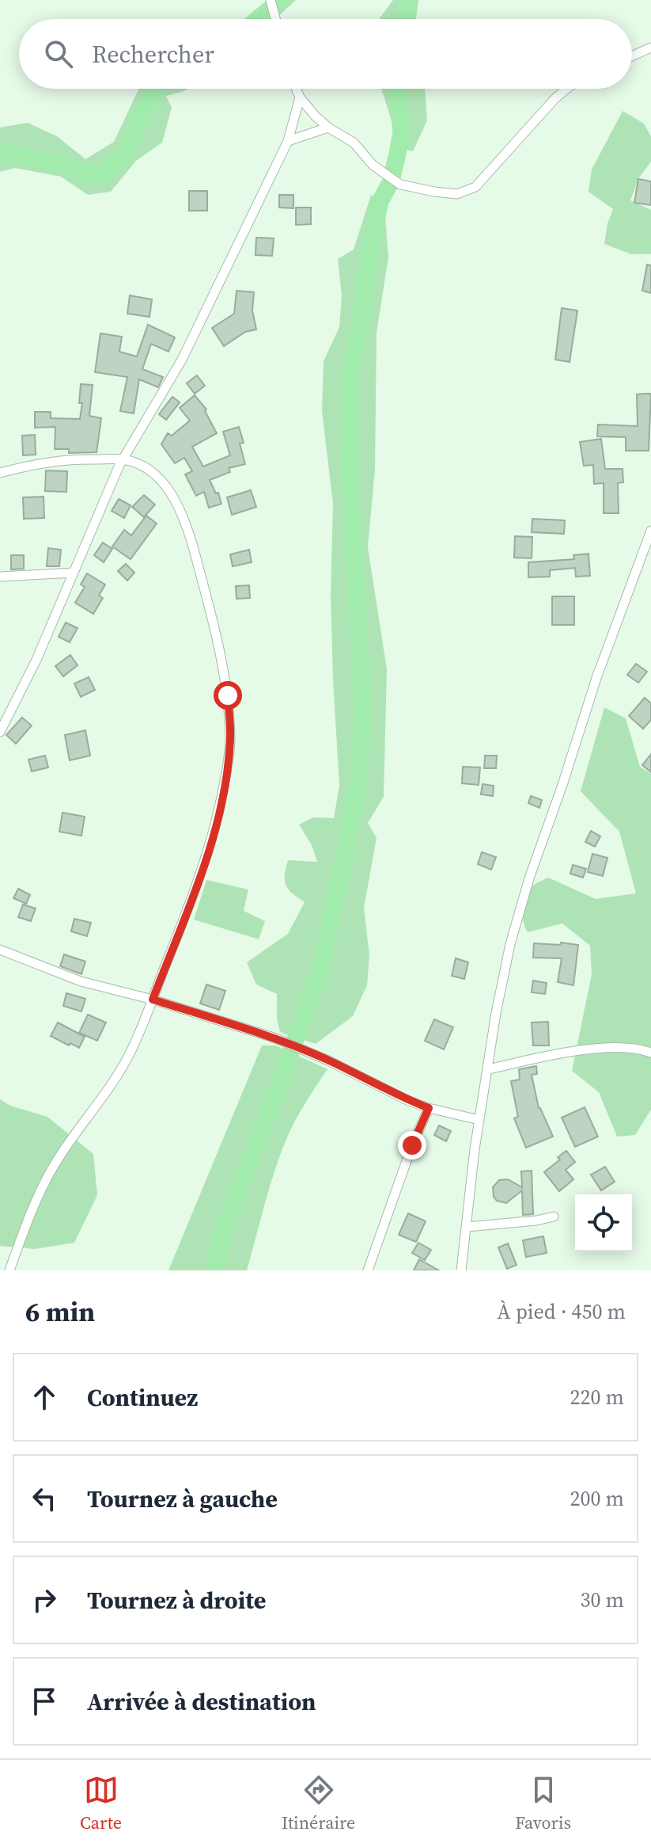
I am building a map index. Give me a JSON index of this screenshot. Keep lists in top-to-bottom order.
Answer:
{
  "page": {
    "search": "Rechercher",
    "heading": ["6 min", "À pied · 450 m"],
    "list": [
      ["Continuez", "220 m"],
      ["Tournez à gauche", "200 m"],
      ["Tournez à droite", "30 m"],
      "Arrivée à destination"
    ],
    "nav": ["Carte", "Itinéraire", "Favoris"]
  }
}
